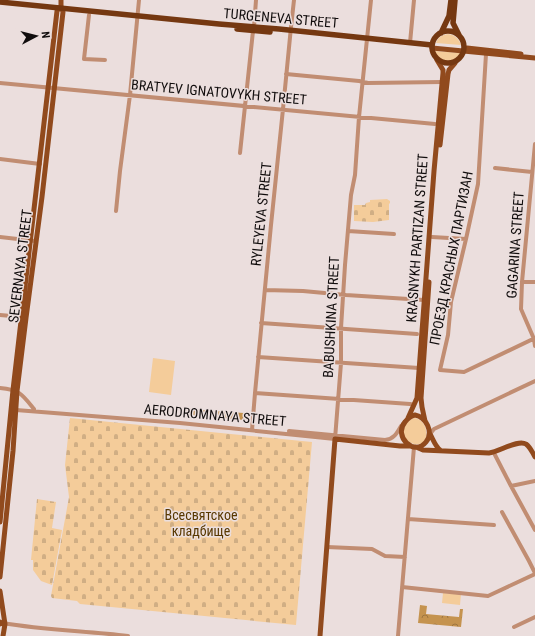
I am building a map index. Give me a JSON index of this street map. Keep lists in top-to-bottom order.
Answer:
{
  "streets": {
    "highway": ["TURGENEVA STREET"],
    "main road": [
      "KRASNYKH PARTIZAN STREET",
      "SEVERNAYA STREET",
      "BABUSHKINA STREET",
      "AERODROMNAYA STREET"
    ],
    "street": [
      "BRATYEV IGNATOVYKH STREET",
      "RYLEYEVA STREET",
      "GAGARINA STREET",
      "ПРОЕЗД КРАСНЫХ ПАРТИЗАН"
    ]
  },
  "crossings": [
    ["TURGENEVA STREET", "RYLEYEVA STREET"],
    ["TURGENEVA STREET", "ПРОЕЗД КРАСНЫХ ПАРТИЗАН"],
    ["TURGENEVA STREET", "SEVERNAYA STREET"],
    ["TURGENEVA STREET", "BABUSHKINA STREET"],
    ["BRATYEV IGNATOVYKH STREET", "RYLEYEVA STREET"],
    ["BRATYEV IGNATOVYKH STREET", "SEVERNAYA STREET"],
    ["BRATYEV IGNATOVYKH STREET", "BABUSHKINA STREET"],
    ["RYLEYEVA STREET", "AERODROMNAYA STREET"],
    ["KRASNYKH PARTIZAN STREET", "AERODROMNAYA STREET"],
    ["GAGARINA STREET", "ПРОЕЗД КРАСНЫХ ПАРТИЗАН"],
    ["SEVERNAYA STREET", "AERODROMNAYA STREET"],
    ["BABUSHKINA STREET", "AERODROMNAYA STREET"]
  ],
  "parks": ["Всесвятское кладбище"],
  "north": "right"
}
